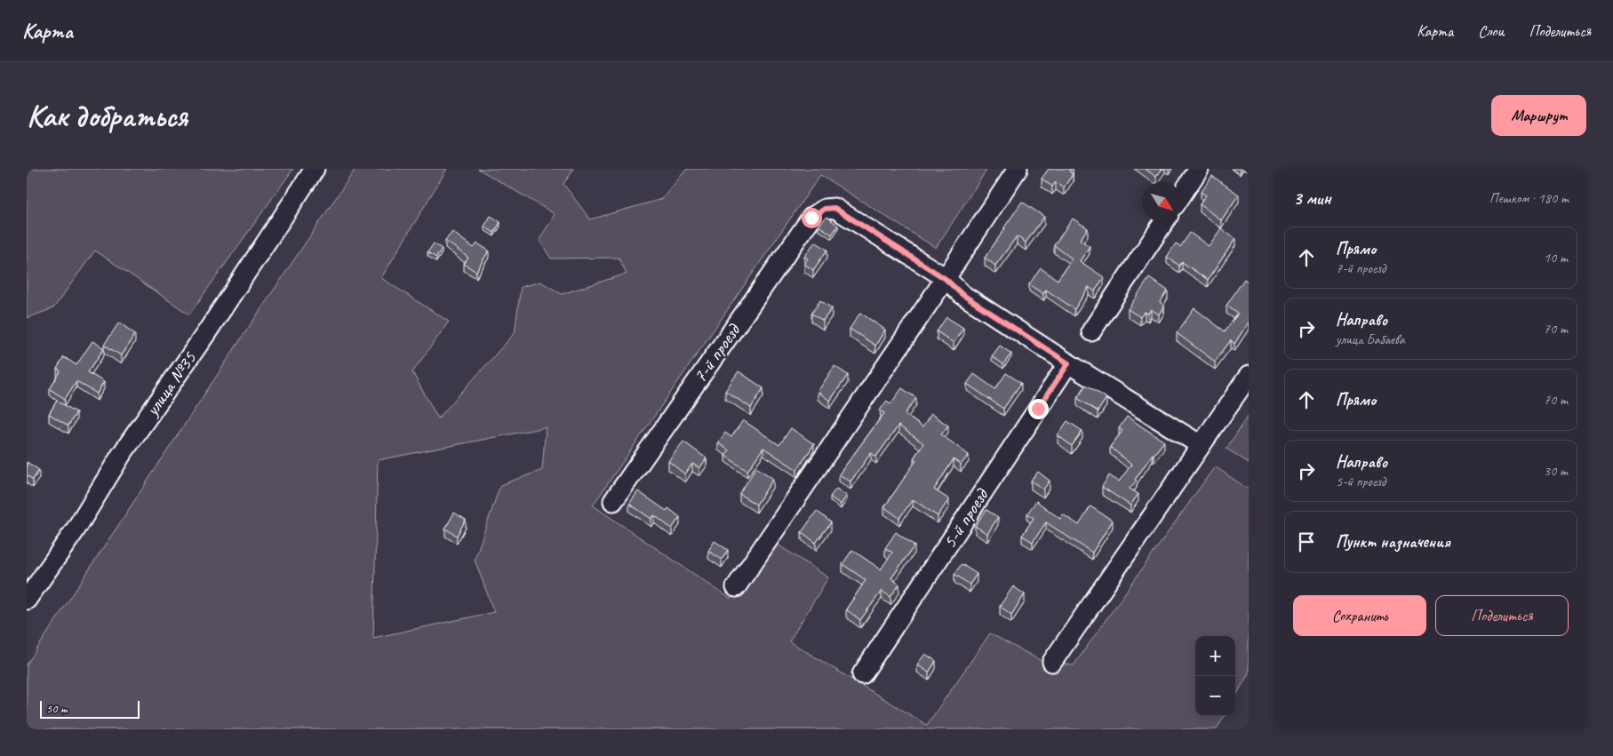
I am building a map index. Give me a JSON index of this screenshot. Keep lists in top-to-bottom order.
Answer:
{
  "streets": {
    "street": ["7-й проезд", "улица №35", "5-й проезд"]
  },
  "scale_bar": "50 m",
  "north": "bottom right",
  "page": {
    "header": "Карта",
    "nav": ["Карта", "Слои", "Поделиться"],
    "buttons": [
      "Маршрут",
      ["Сохранить", "Поделиться"]
    ],
    "title": "Как добраться",
    "heading": ["3 мин", "Пешком · 180 m"],
    "list": [
      ["Прямо", "7-й проезд", "10 m"],
      ["Направо", "улица Бабаева", "70 m"],
      ["Прямо", "70 m"],
      ["Направо", "5-й проезд", "30 m"],
      "Пункт назначения"
    ],
    "map_buttons": ["+", "−"],
    "scale": "50 m"
  }
}
